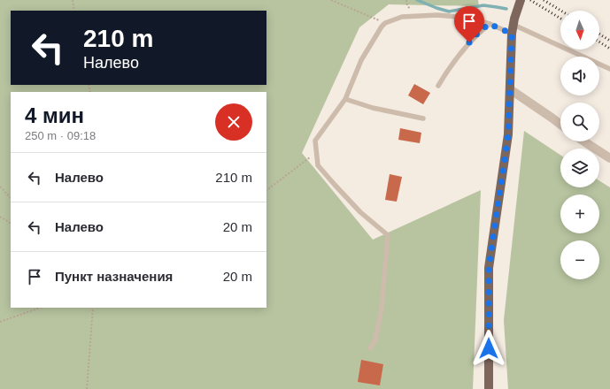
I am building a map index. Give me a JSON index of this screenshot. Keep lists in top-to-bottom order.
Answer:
{
  "north": "bottom",
  "page": {
    "map_buttons": ["+", "−"],
    "turn": ["210 m", "Налево"],
    "heading": ["4 мин", "250 m · 09:18"],
    "list": [
      {
        "name": "Налево",
        "value": "210 m"
      },
      {
        "name": "Налево",
        "value": "20 m"
      },
      {
        "name": "Пункт назначения",
        "value": "20 m"
      }
    ]
  }
}
